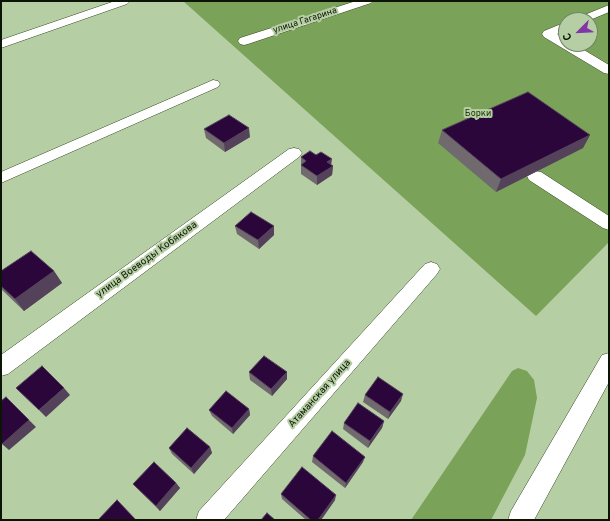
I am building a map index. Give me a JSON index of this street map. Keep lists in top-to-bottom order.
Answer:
{
  "streets": {
    "street": ["улица Гагарина", "улица Воеводы Кобякова", "Атаманская улица"]
  },
  "parks": ["Борки"],
  "north": "bottom left"
}
